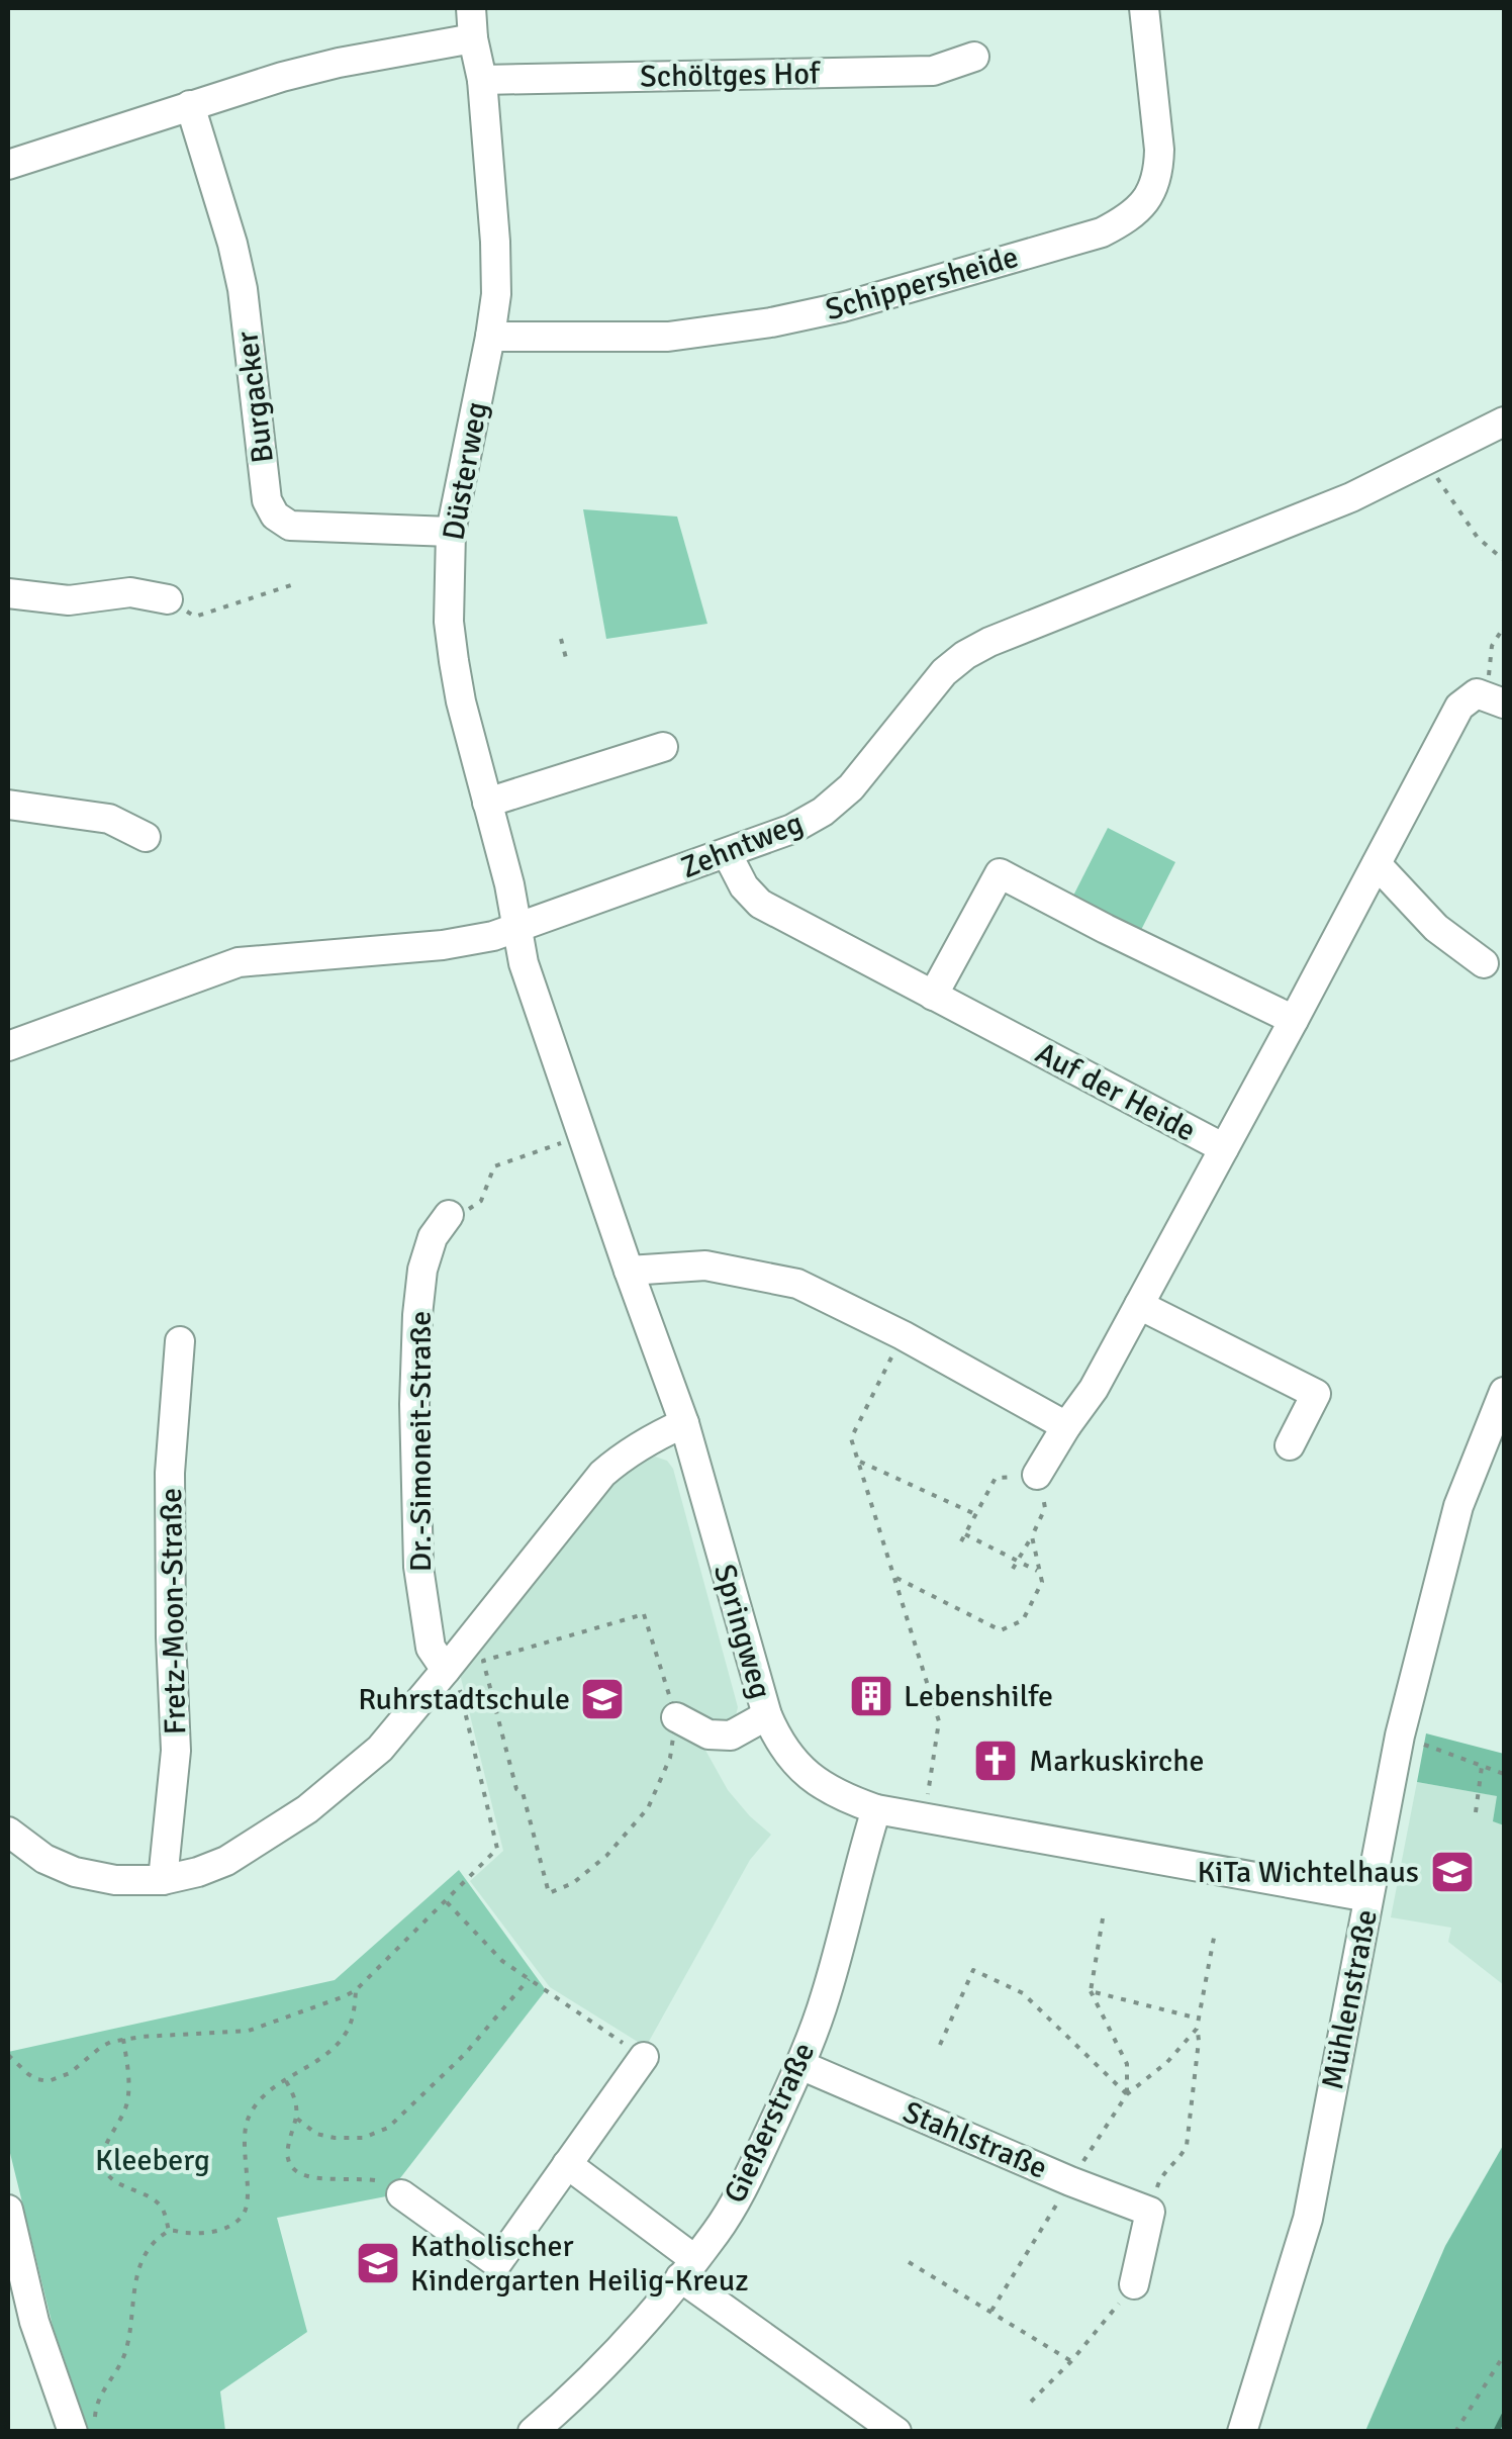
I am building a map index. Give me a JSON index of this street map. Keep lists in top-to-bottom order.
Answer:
{
  "streets": {
    "street": [
      "Schöltges Hof",
      "Schippersheide",
      "Burgacker",
      "Düsterweg",
      "Zehntweg",
      "Auf der Heide",
      "Dr.-Simoneit-Straße",
      "Fretz-Moon-Straße",
      "Springweg",
      "Mühlenstraße",
      "Gießerstraße",
      "Stahlstraße"
    ]
  },
  "crossings": [
    ["Schöltges Hof", "Düsterweg"],
    ["Schippersheide", "Düsterweg"],
    ["Burgacker", "Düsterweg"],
    ["Düsterweg", "Zehntweg"],
    ["Düsterweg", "Springweg"],
    ["Zehntweg", "Auf der Heide"],
    ["Zehntweg", "Springweg"],
    ["Springweg", "Mühlenstraße"],
    ["Springweg", "Gießerstraße"],
    ["Gießerstraße", "Stahlstraße"]
  ],
  "parks": ["Kleeberg"],
  "places": {
    "building": ["Lebenshilfe"],
    "school or university": ["Ruhrstadtschule", "KiTa Wichtelhaus", "Katholischer Kindergarten Heilig-Kreuz"],
    "church": ["Markuskirche"]
  }
}
